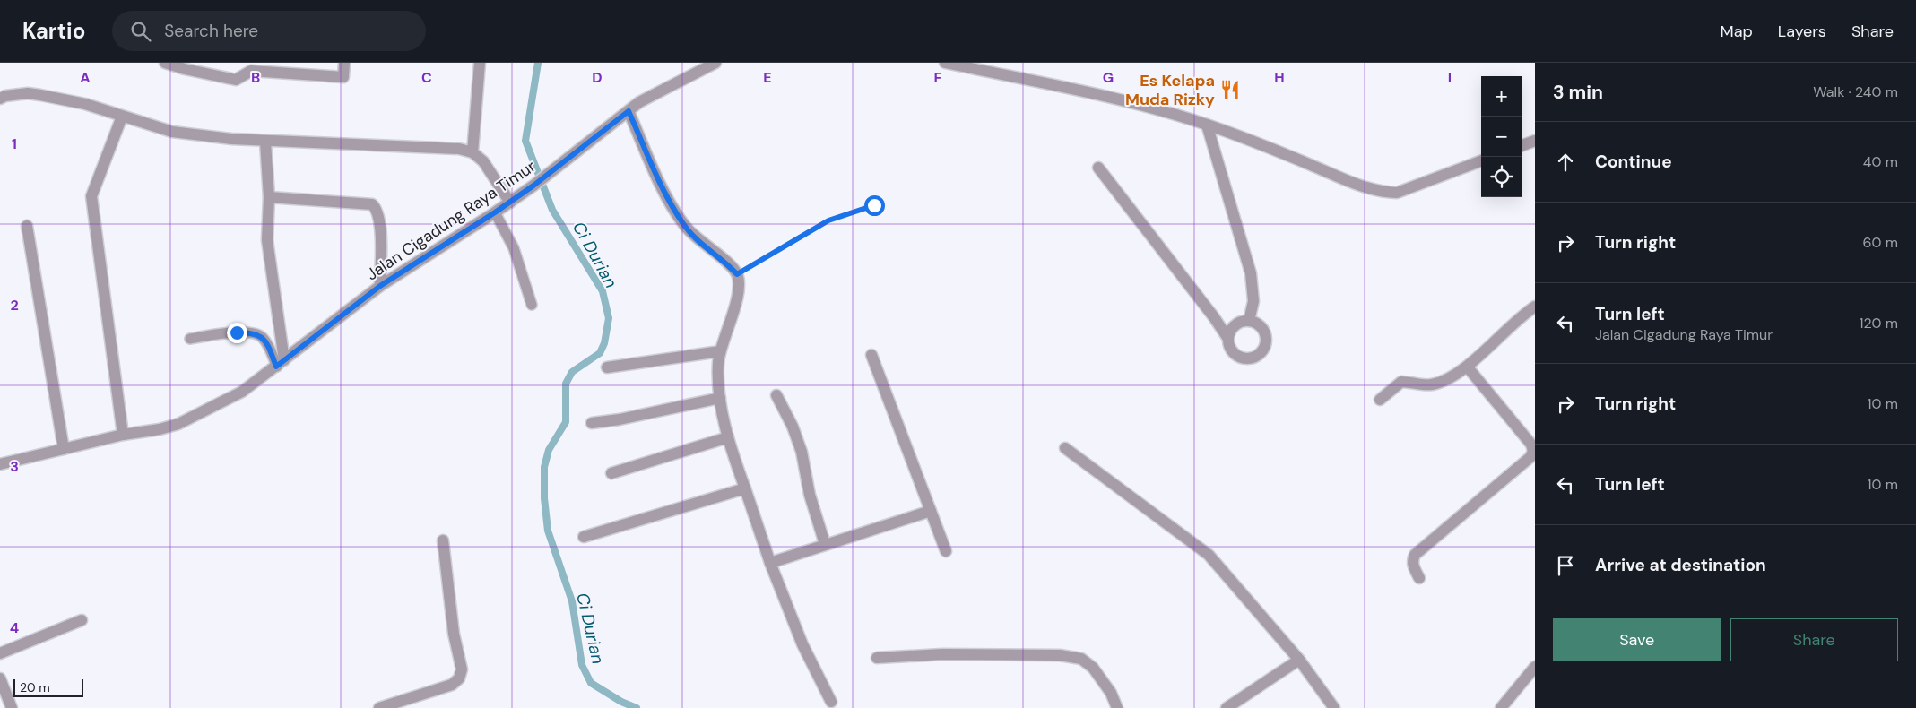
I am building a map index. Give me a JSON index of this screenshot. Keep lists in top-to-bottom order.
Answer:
{
  "streets": {
    "street": ["Jalan Cigadung Raya Timur"]
  },
  "water": ["Ci Durian"],
  "places": {
    "restaurant": ["Es Kelapa Muda Rizky"]
  },
  "scale_bar": "20 m",
  "page": {
    "header": "Kartio",
    "search": "Search here",
    "nav": ["Map", "Layers", "Share"],
    "heading": ["3 min", "Walk · 240 m"],
    "map_buttons": ["+", "−"],
    "list": [
      ["Continue", "40 m"],
      ["Turn right", "60 m"],
      ["Turn left", "Jalan Cigadung Raya Timur", "120 m"],
      ["Turn right", "10 m"],
      ["Turn left", "10 m"],
      "Arrive at destination"
    ],
    "buttons": ["Save", "Share"],
    "scale": "20 m"
  },
  "grid": {
    "columns": [
      "A",
      "B",
      "C",
      "D",
      "E",
      "F",
      "G",
      "H",
      "I"
    ],
    "rows": [
      "1",
      "2",
      "3",
      "4"
    ]
  }
}
